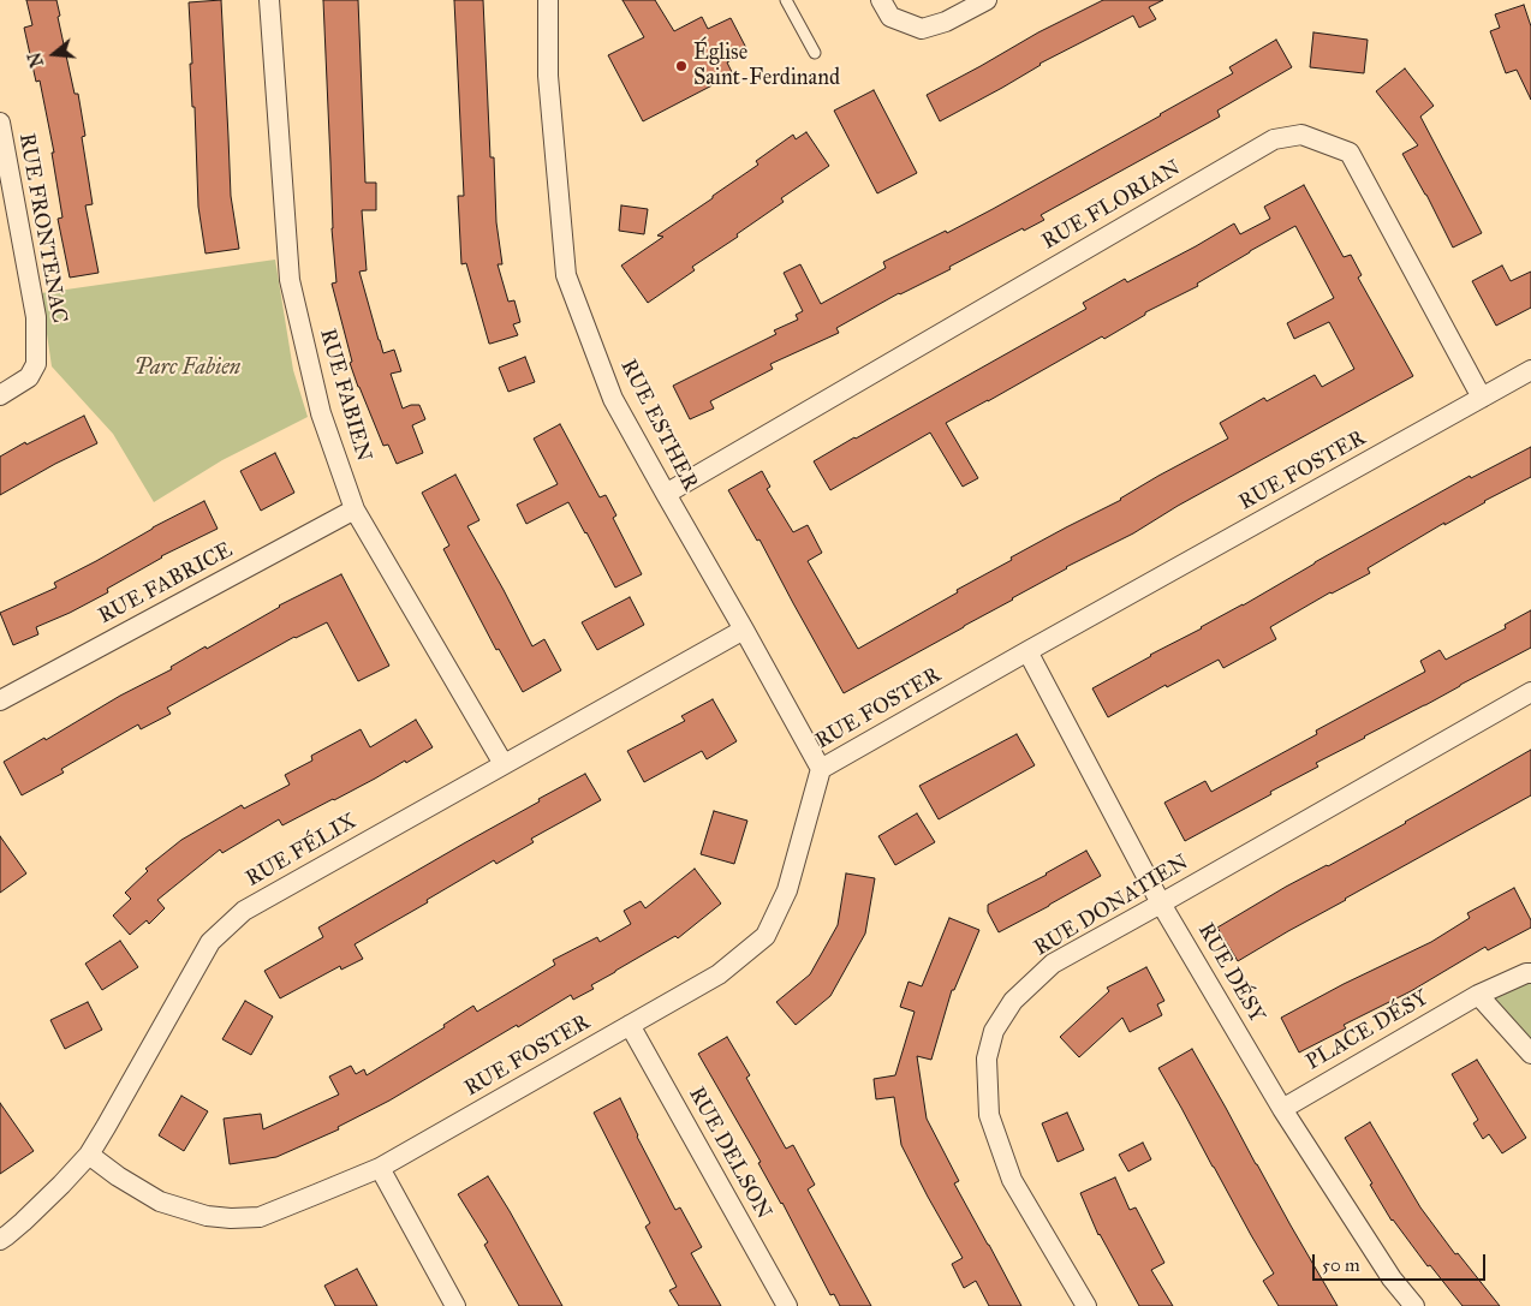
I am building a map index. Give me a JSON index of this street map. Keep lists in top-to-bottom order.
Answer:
{
  "streets": {
    "street": [
      "RUE FLORIAN",
      "RUE FRONTENAC",
      "RUE FABIEN",
      "RUE ESTHER",
      "RUE FOSTER",
      "RUE FABRICE",
      "RUE FÉLIX",
      "RUE DONATIEN",
      "RUE DÉSY",
      "PLACE DÉSY",
      "RUE DELSON"
    ]
  },
  "crossings": [
    ["RUE FLORIAN", "RUE ESTHER"],
    ["RUE FLORIAN", "RUE FOSTER"],
    ["RUE FABIEN", "RUE FABRICE"],
    ["RUE FABIEN", "RUE FÉLIX"],
    ["RUE ESTHER", "RUE FOSTER"],
    ["RUE ESTHER", "RUE FÉLIX"],
    ["RUE FOSTER", "RUE FÉLIX"],
    ["RUE FOSTER", "RUE DÉSY"],
    ["RUE FOSTER", "RUE DELSON"],
    ["RUE DONATIEN", "RUE DÉSY"],
    ["RUE DÉSY", "PLACE DÉSY"]
  ],
  "parks": ["Parc Fabien"],
  "places": ["Église Saint-Ferdinand"],
  "scale_bar": "50 m",
  "north": "left"
}
